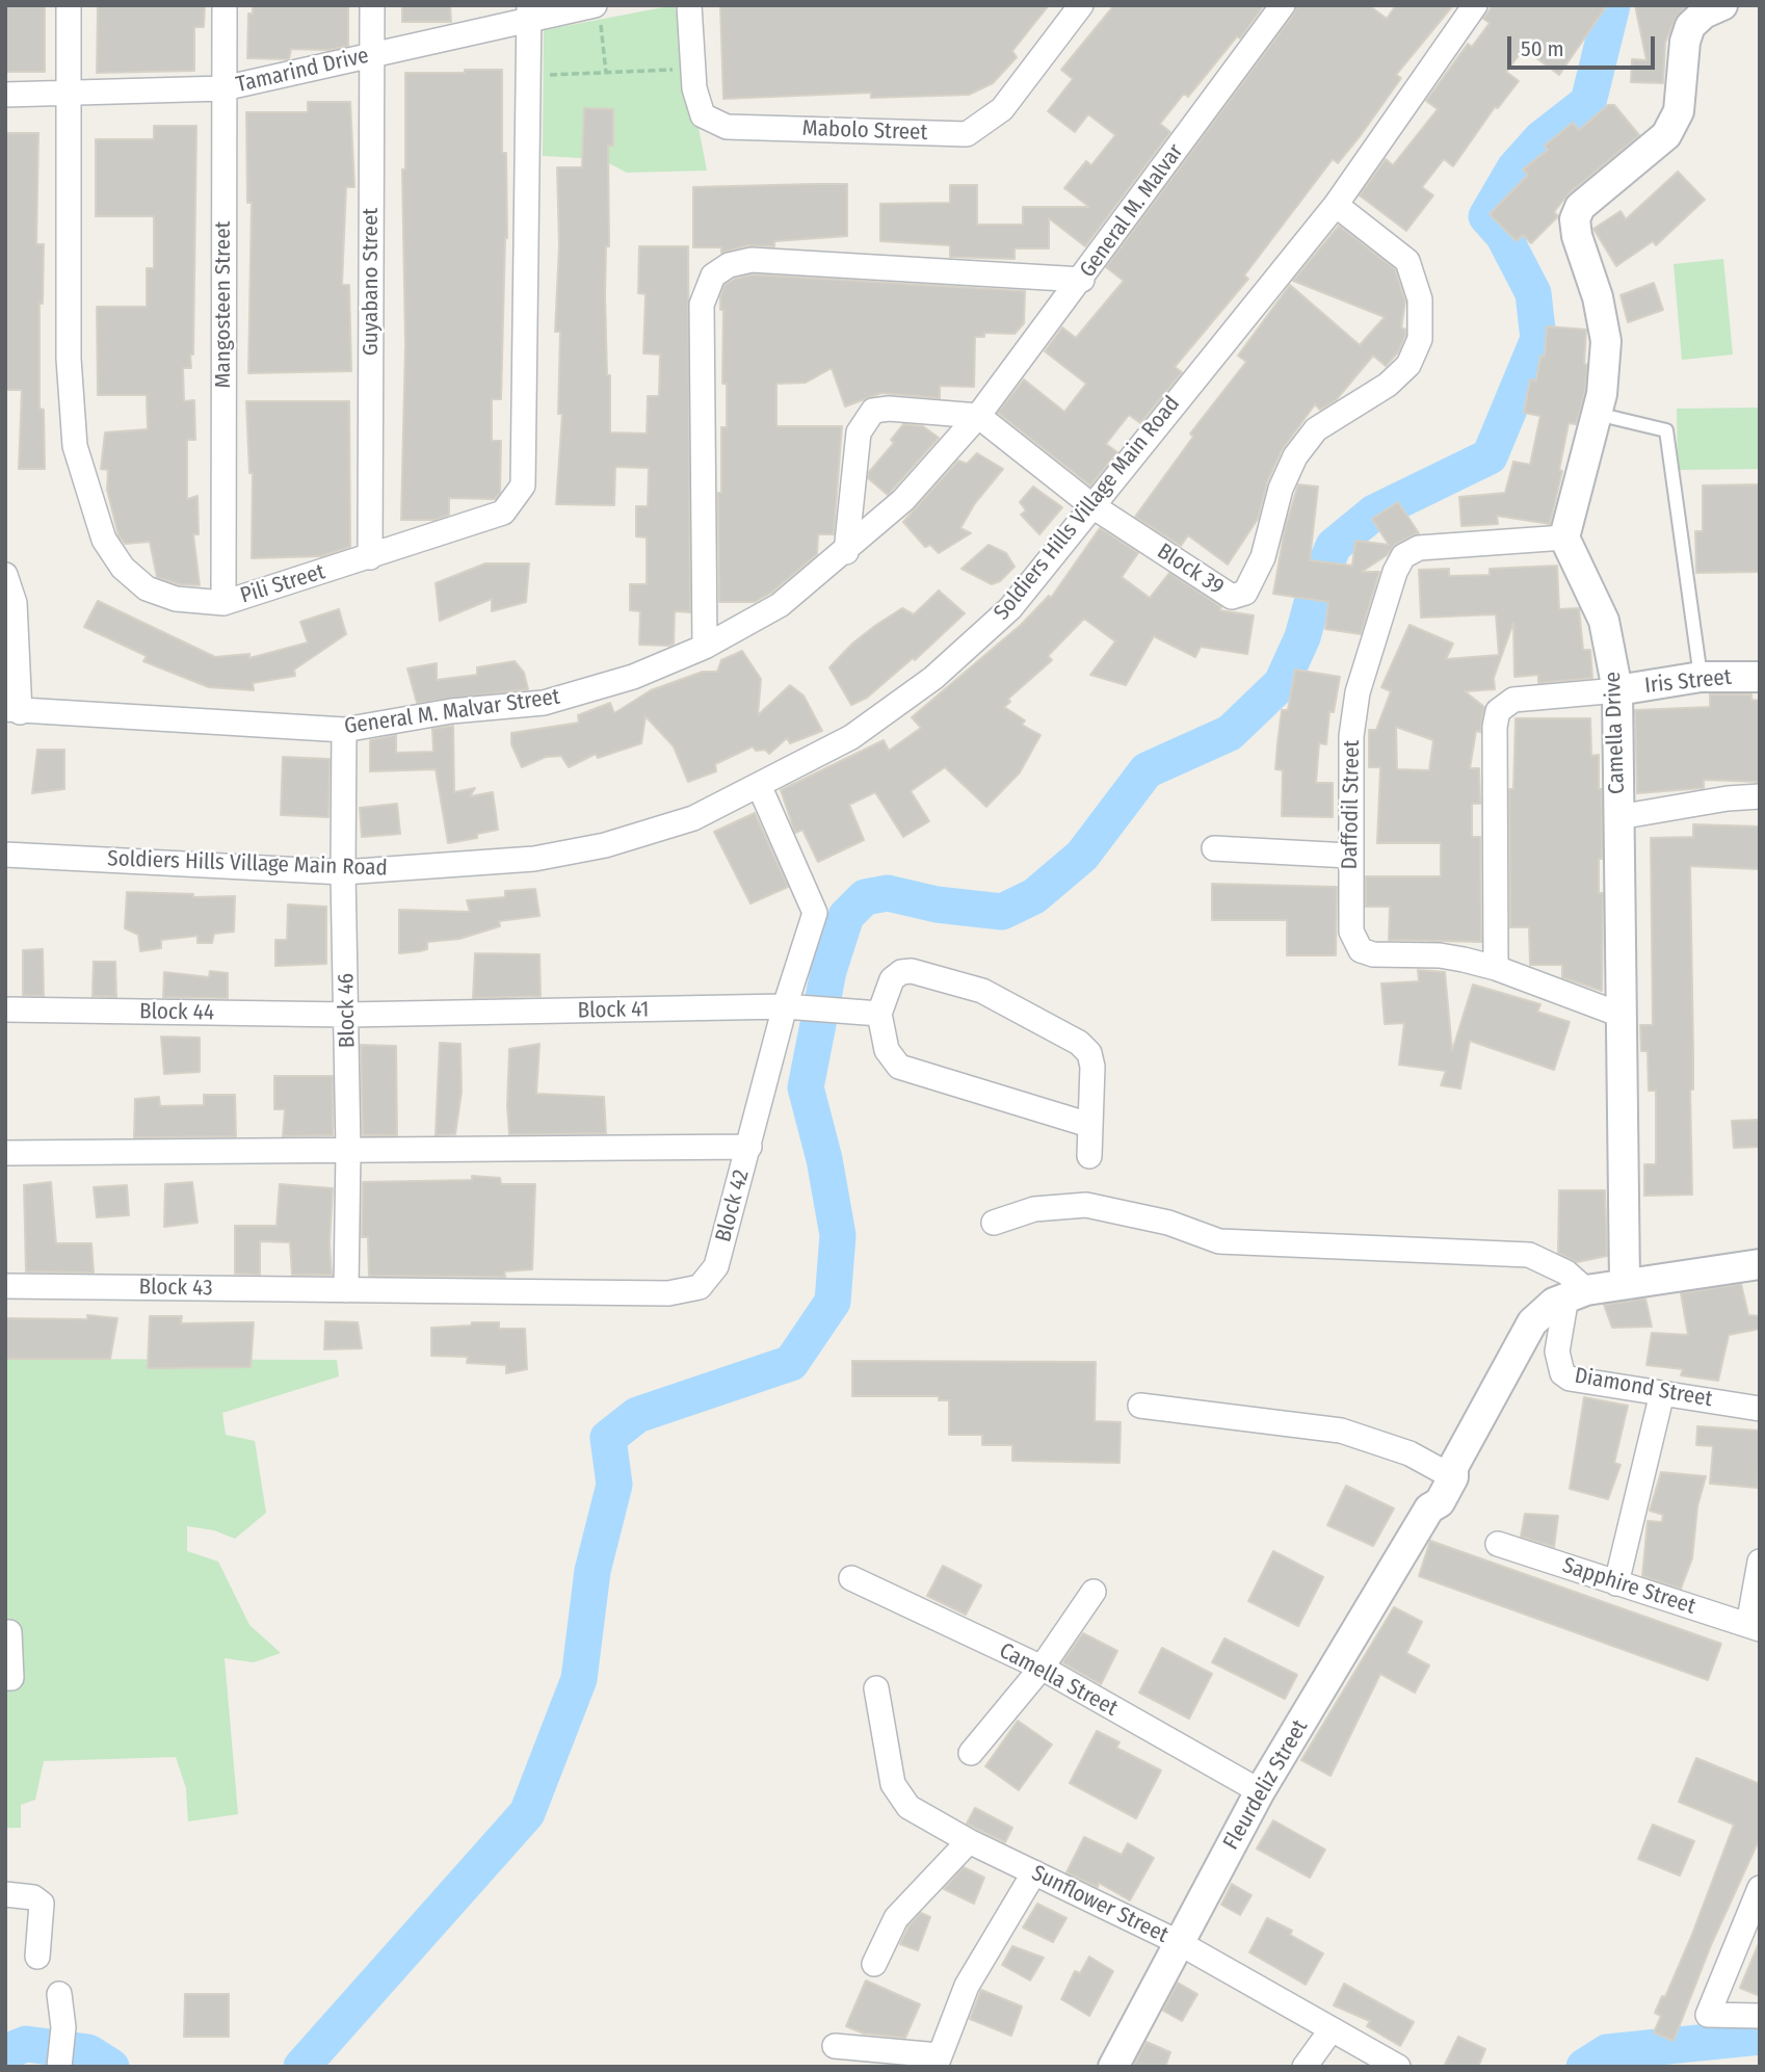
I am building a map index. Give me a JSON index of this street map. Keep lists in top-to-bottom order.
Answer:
{
  "streets": {
    "street": [
      "Tamarind Drive",
      "Mabolo Street",
      "General M. Malvar",
      "Guyabano Street",
      "Mangosteen Street",
      "Soldiers Hills Village Main Road",
      "Block 39",
      "Pili Street",
      "Iris Street",
      "General M. Malvar Street",
      "Camella Drive",
      "Daffodil Street",
      "Block 46",
      "Block 41",
      "Block 44",
      "Block 42",
      "Block 43",
      "Diamond Street",
      "Sapphire Street",
      "Camella Street",
      "Fleurdeliz Street",
      "Sunflower Street"
    ]
  },
  "crossings": [
    ["Tamarind Drive", "Guyabano Street"],
    ["Tamarind Drive", "Mangosteen Street"],
    ["Tamarind Drive", "Pili Street"],
    ["General M. Malvar", "Block 39"],
    ["General M. Malvar", "General M. Malvar Street"],
    ["Guyabano Street", "Pili Street"],
    ["Mangosteen Street", "Pili Street"],
    ["Soldiers Hills Village Main Road", "Block 39"],
    ["Soldiers Hills Village Main Road", "Block 46"],
    ["Soldiers Hills Village Main Road", "Block 42"],
    ["Block 39", "General M. Malvar Street"],
    ["Iris Street", "Camella Drive"],
    ["General M. Malvar Street", "Block 46"],
    ["Camella Drive", "Daffodil Street"],
    ["Camella Drive", "Fleurdeliz Street"],
    ["Block 46", "Block 41"],
    ["Block 46", "Block 44"],
    ["Block 46", "Block 42"],
    ["Block 46", "Block 43"],
    ["Block 41", "Block 44"],
    ["Block 41", "Block 42"],
    ["Block 42", "Block 43"],
    ["Diamond Street", "Fleurdeliz Street"],
    ["Camella Street", "Fleurdeliz Street"],
    ["Fleurdeliz Street", "Sunflower Street"]
  ],
  "scale_bar": "50 m"
}
